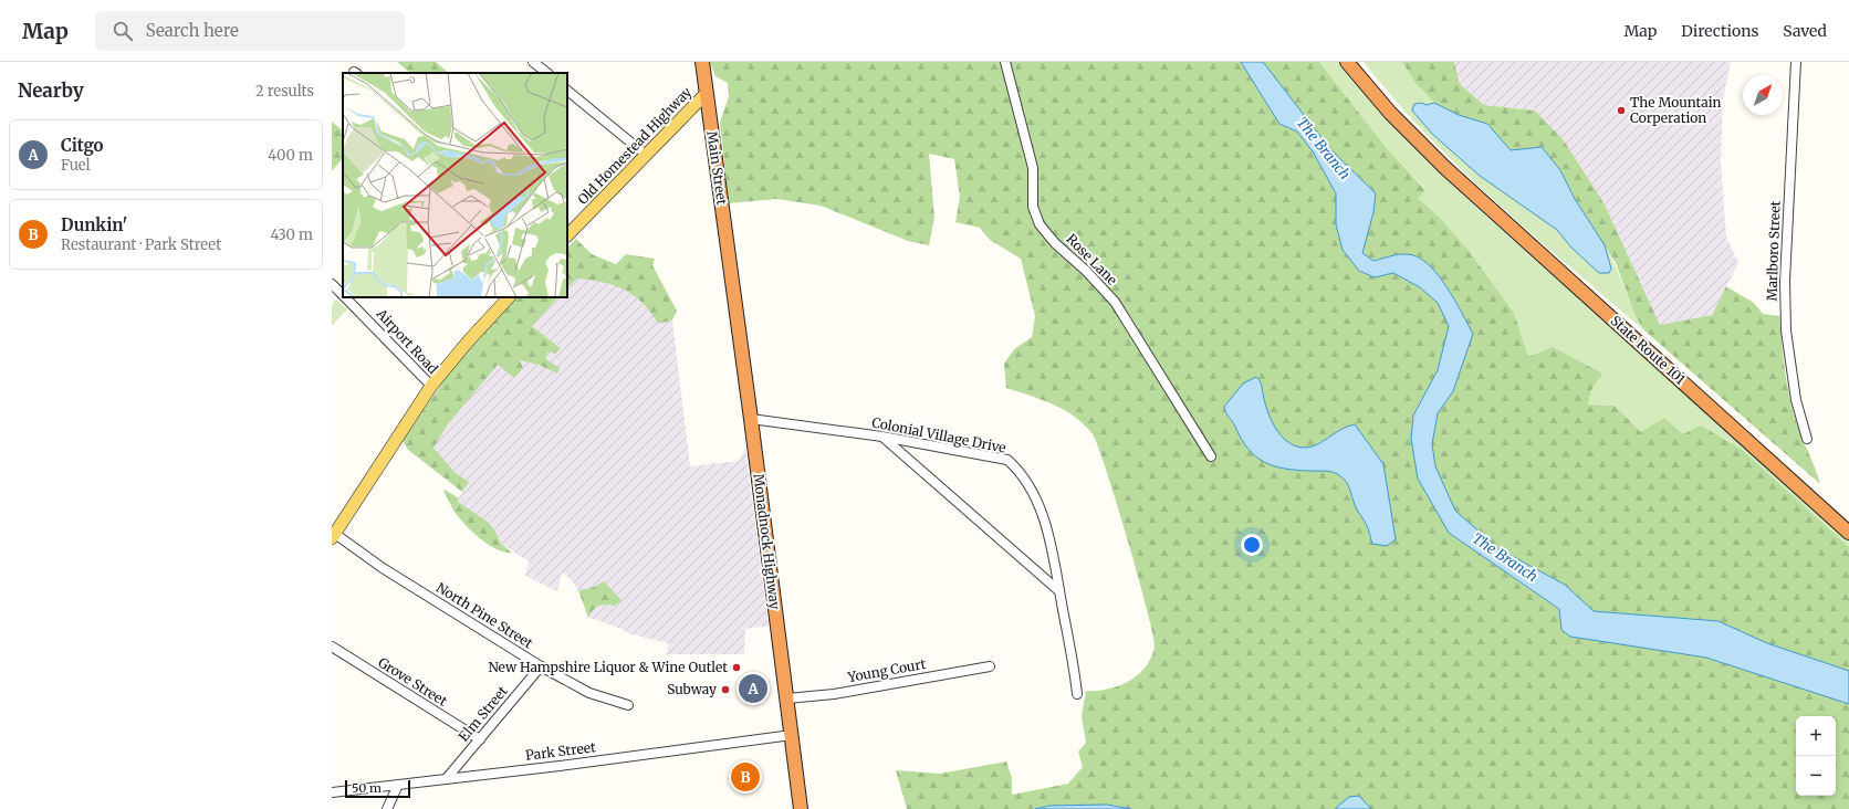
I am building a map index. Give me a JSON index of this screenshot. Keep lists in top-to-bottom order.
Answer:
{
  "streets": {
    "highway": ["Main Street", "State Route 101", "Monadnock Highway"],
    "main road": ["Old Homestead Highway"],
    "street": [
      "Marlboro Street",
      "Rose Lane",
      "Airport Road",
      "Colonial Village Drive",
      "North Pine Street",
      "Young Court",
      "Grove Street",
      "Elm Street",
      "Park Street"
    ]
  },
  "crossings": [
    ["Old Homestead Highway", "Main Street"],
    ["Main Street", "Monadnock Highway"],
    ["Colonial Village Drive", "Monadnock Highway"],
    ["Monadnock Highway", "Young Court"],
    ["Monadnock Highway", "Park Street"],
    ["North Pine Street", "Elm Street"],
    ["Grove Street", "Elm Street"],
    ["Elm Street", "Park Street"]
  ],
  "water": ["The Branch"],
  "places": ["The Mountain Corperation", "New Hampshire Liquor & Wine Outlet", "Subway"],
  "scale_bar": "50 m",
  "north": "top right",
  "page": {
    "header": "Map",
    "search": "Search here",
    "nav": ["Map", "Directions", "Saved"],
    "heading": ["Nearby", "2 results"],
    "list": [
      {
        "mark": "A",
        "name": "Citgo",
        "note": "Fuel",
        "value": "400 m"
      },
      {
        "mark": "B",
        "name": "Dunkin'",
        "note": "Restaurant · Park Street",
        "value": "430 m"
      }
    ],
    "pins": ["A", "B"],
    "map_buttons": ["+", "−"],
    "scale": "50 m"
  }
}
